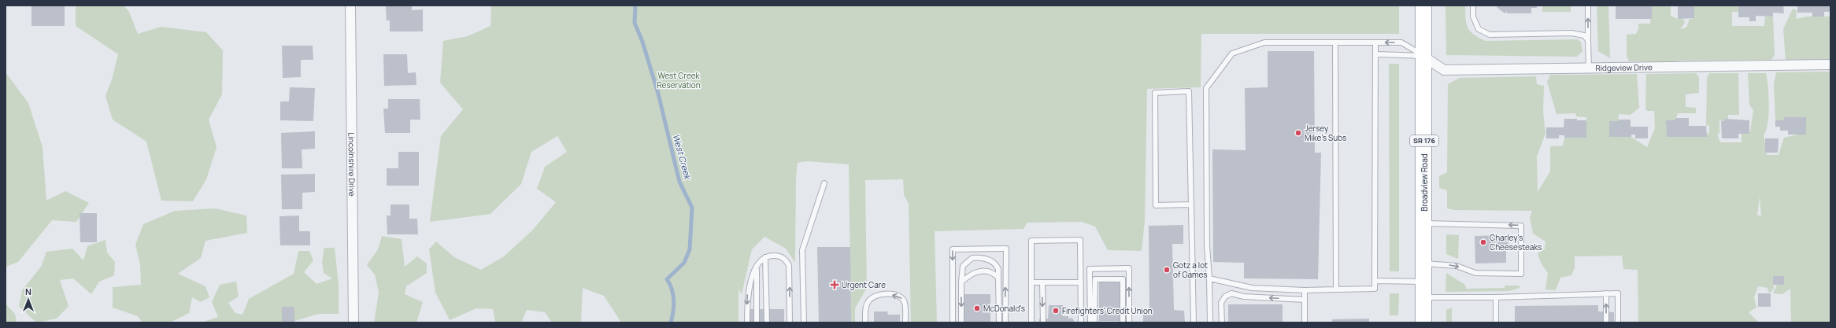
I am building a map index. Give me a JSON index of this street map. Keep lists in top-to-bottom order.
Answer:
{
  "streets": {
    "main road": ["SR 176", "Broadview Road"],
    "street": ["Ridgeview Drive", "Lincolnshire Drive"]
  },
  "crossings": [
    ["Ridgeview Drive", "Broadview Road"]
  ],
  "water": ["West Creek"],
  "parks": ["West Creek Reservation"],
  "places": {
    "other": [
      "Jersey Mike's Subs",
      "Charley's Cheesesteaks",
      "Gotz a lot of Games",
      "McDonald's",
      "Firefighters' Credit Union"
    ],
    "health": ["Urgent Care"]
  },
  "north": "top"
}
